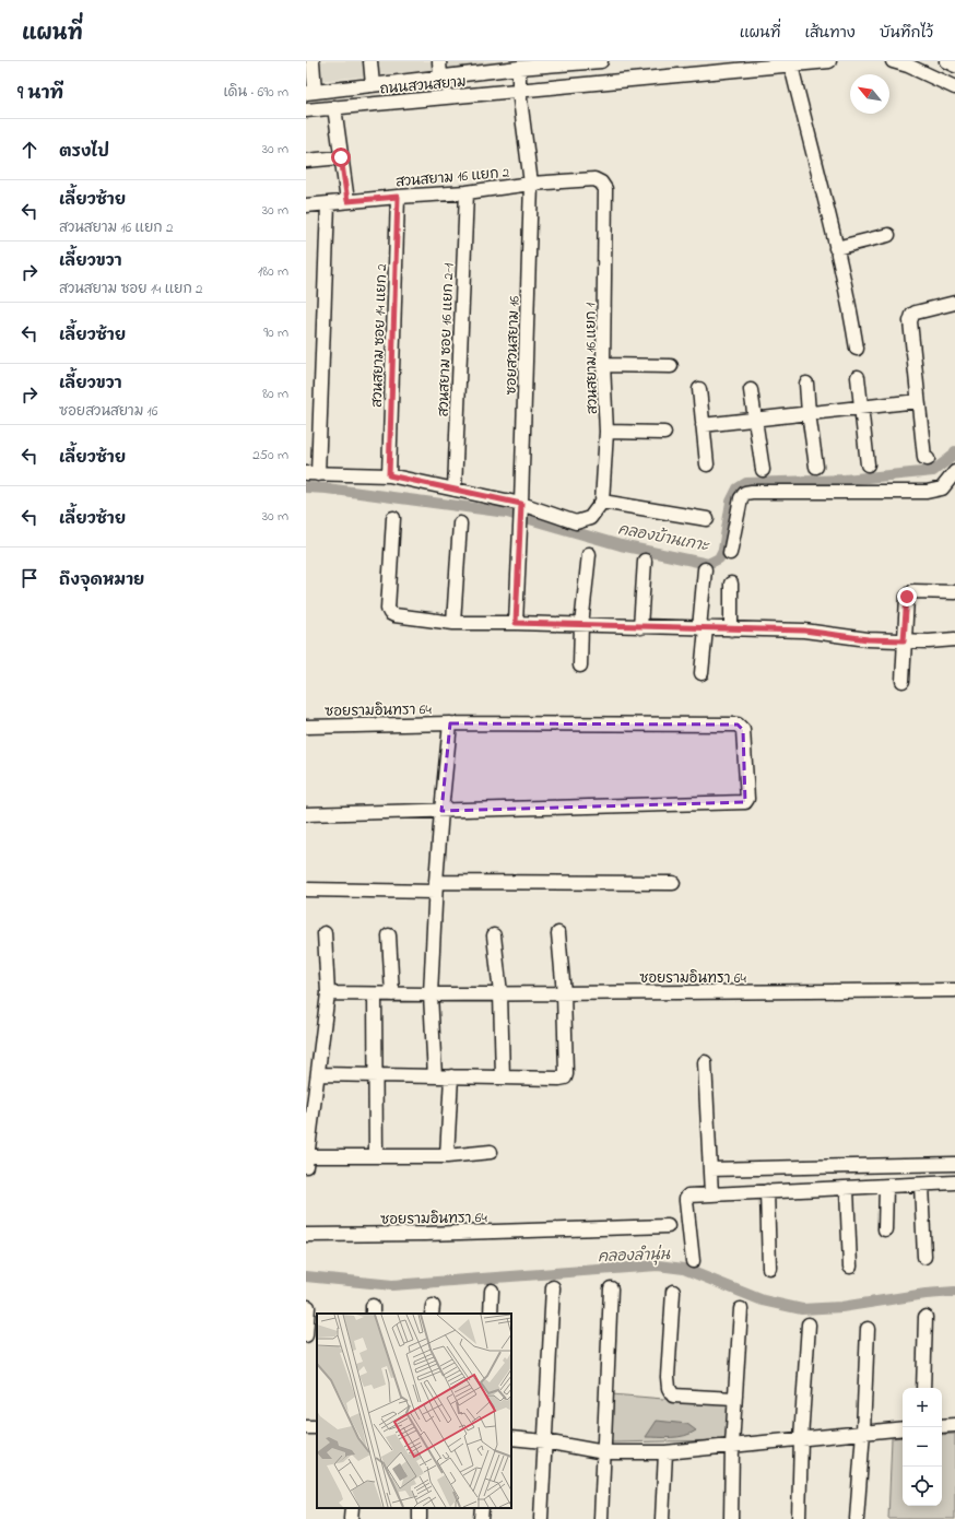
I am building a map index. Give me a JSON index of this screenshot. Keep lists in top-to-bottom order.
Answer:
{
  "streets": {
    "street": [
      "ถนนสวนสยาม",
      "สวนสยาม 16 แยก 2",
      "สวนสยาม ซอย 14 แยก 2",
      "สวนสยาม ซอย 16 แยก 2-1",
      "ซอยสวนสยาม 16",
      "สวนสยาม 16 แยก 1",
      "ซอยรามอินทรา 64"
    ]
  },
  "crossings": [
    ["ถนนสวนสยาม", "ซอยสวนสยาม 16"],
    ["สวนสยาม 16 แยก 2", "สวนสยาม ซอย 14 แยก 2"],
    ["สวนสยาม 16 แยก 2", "สวนสยาม ซอย 16 แยก 2-1"],
    ["สวนสยาม 16 แยก 2", "ซอยสวนสยาม 16"],
    ["สวนสยาม 16 แยก 2", "สวนสยาม 16 แยก 1"]
  ],
  "water": ["คลองบ้านเกาะ", "คลองลำนุ่น"],
  "north": "top left",
  "page": {
    "header": "แผนที่",
    "nav": ["แผนที่", "เส้นทาง", "บันทึกไว้"],
    "heading": ["9 นาที", "เดิน · 690 m"],
    "list": [
      ["ตรงไป", "30 m"],
      ["เลี้ยวซ้าย", "สวนสยาม 16 แยก 2", "30 m"],
      ["เลี้ยวขวา", "สวนสยาม ซอย 14 แยก 2", "180 m"],
      ["เลี้ยวซ้าย", "90 m"],
      ["เลี้ยวขวา", "ซอยสวนสยาม 16", "80 m"],
      ["เลี้ยวซ้าย", "250 m"],
      ["เลี้ยวซ้าย", "30 m"],
      "ถึงจุดหมาย"
    ],
    "map_buttons": ["+", "−"]
  }
}
